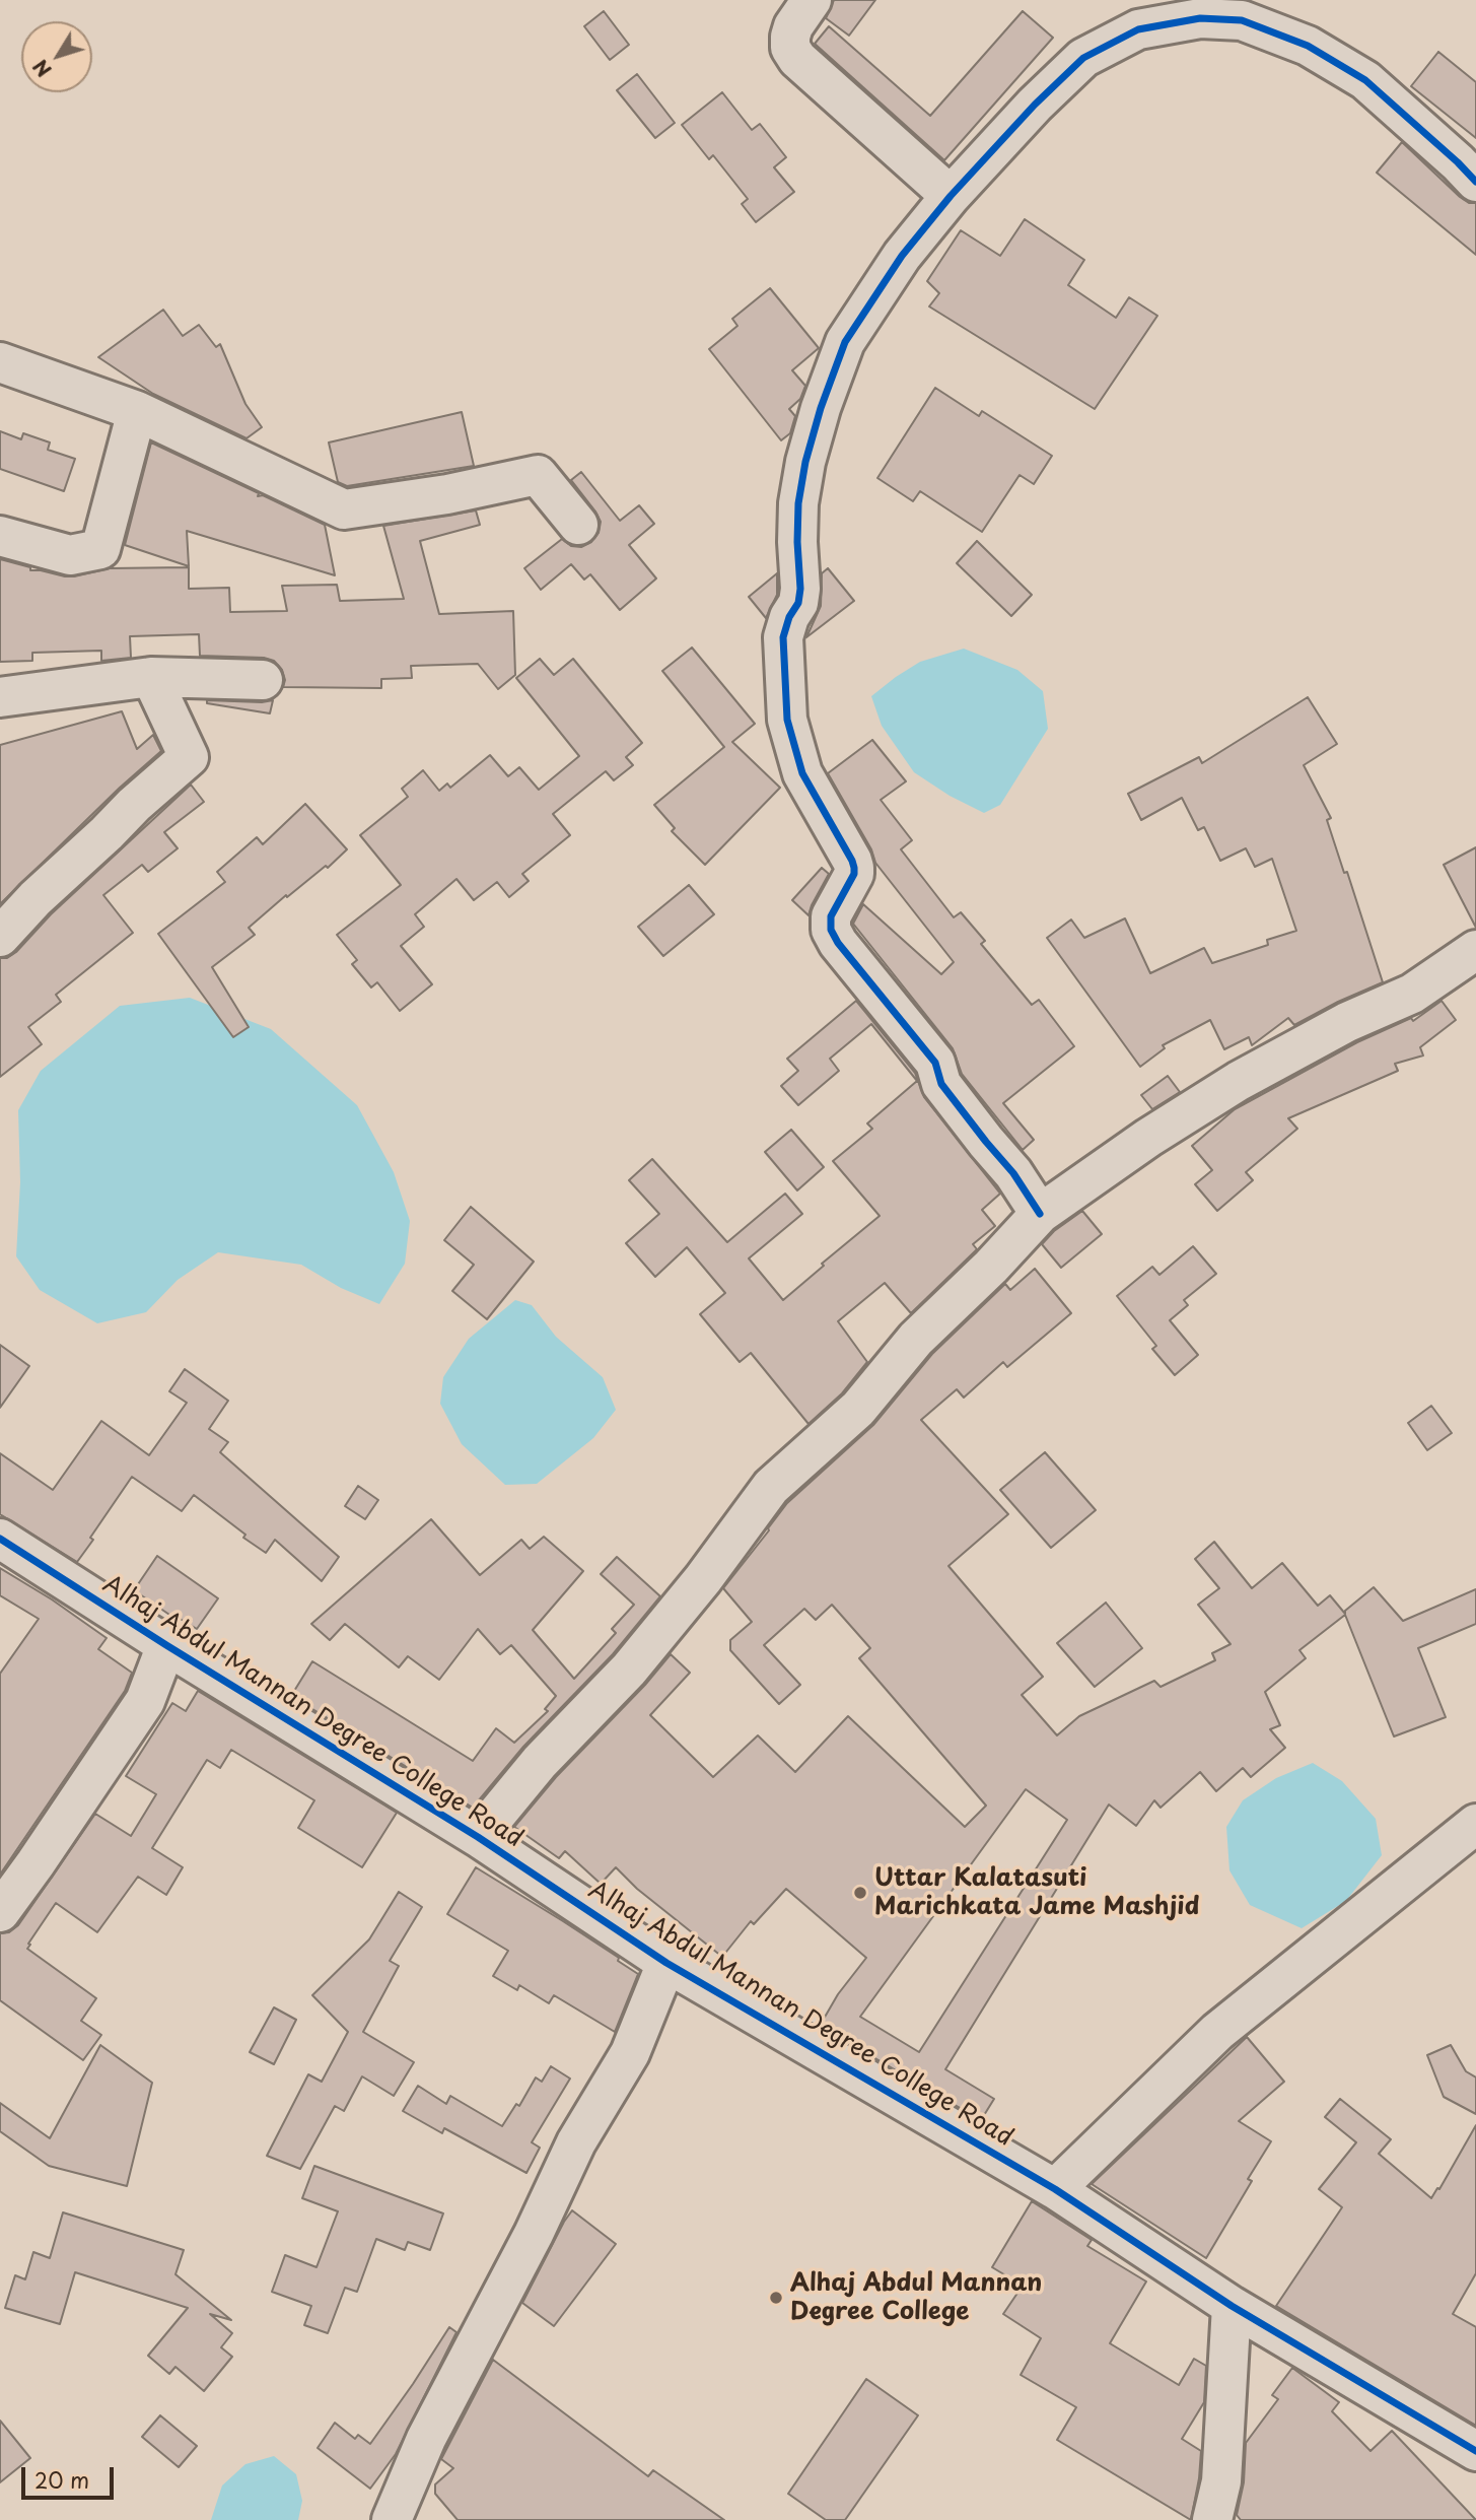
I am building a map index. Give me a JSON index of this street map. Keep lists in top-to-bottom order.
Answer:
{
  "streets": {
    "street": ["Alhaj Abdul Mannan Degree College Road"]
  },
  "places": ["Uttar Kalatasuti Marichkata Jame Mashjid", "Alhaj Abdul Mannan Degree College"],
  "scale_bar": "20 m",
  "north": "bottom left"
}
